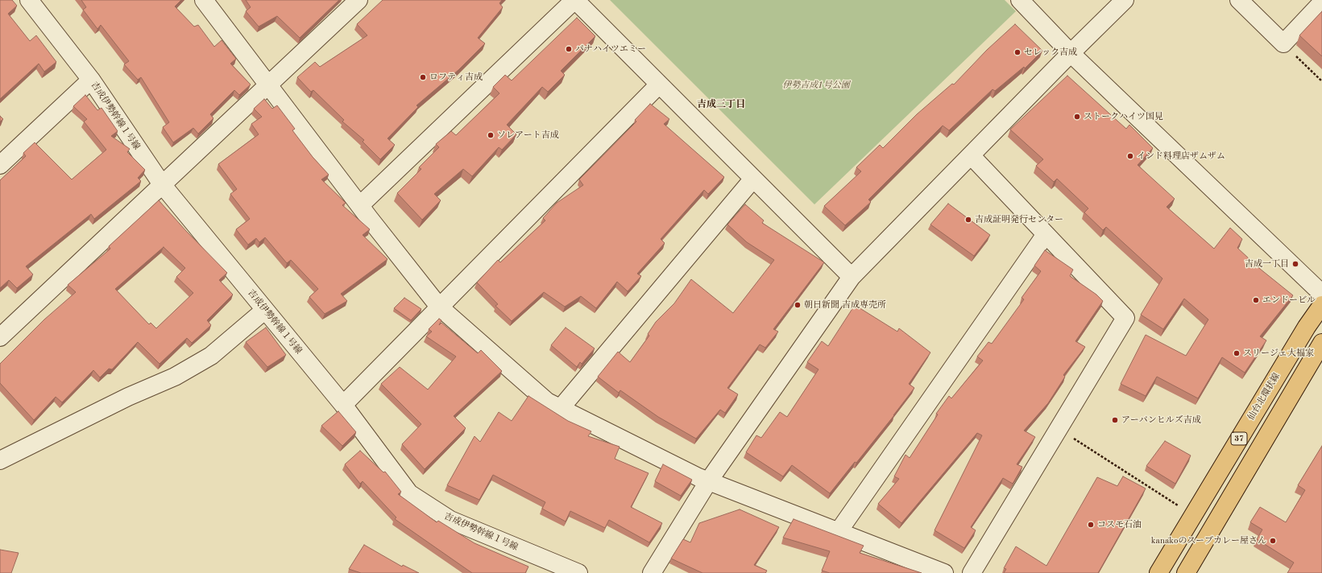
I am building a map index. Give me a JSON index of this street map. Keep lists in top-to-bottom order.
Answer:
{
  "streets": {
    "main road": ["仙台北環状線", "37"],
    "street": ["吉成伊勢幹線１号線"]
  },
  "districts": ["吉成三丁目"],
  "parks": ["伊勢吉成1号公園"],
  "places": [
    "パナハイツエミー",
    "セレック吉成",
    "ロフティ吉成",
    "ストークハイツ国見",
    "ソレアート吉成",
    "インド料理店ザムザム",
    "吉成証明発行センター",
    "吉成一丁目",
    "エンドービル",
    "朝日新聞 吉成専売所",
    "スリージェ大福家",
    "アーバンヒルズ吉成",
    "コスモ石油",
    "kanakoのスープカレー屋さん"
  ]
}
